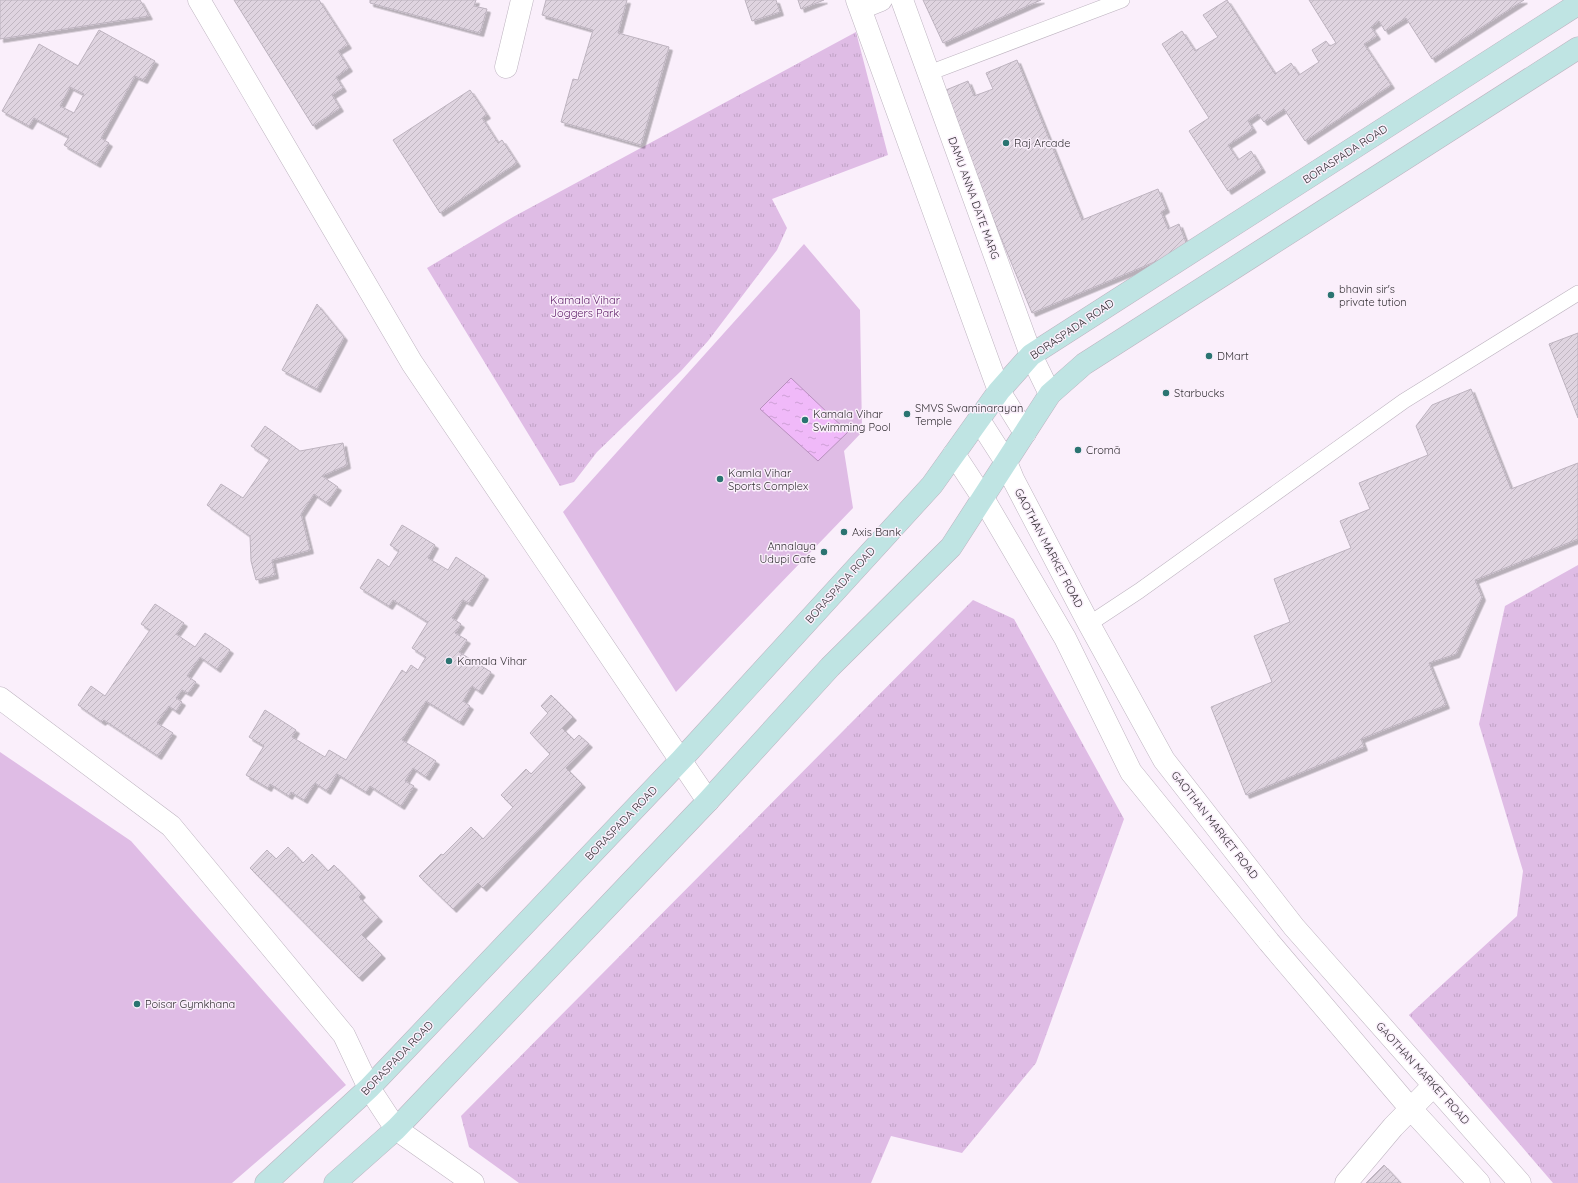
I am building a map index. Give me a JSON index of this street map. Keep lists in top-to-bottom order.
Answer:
{
  "streets": {
    "main road": ["BORASPADA ROAD"],
    "street": ["DAMU ANNA DATE MARG", "GAOTHAN MARKET ROAD"]
  },
  "crossings": [
    ["BORASPADA ROAD", "DAMU ANNA DATE MARG"],
    ["BORASPADA ROAD", "GAOTHAN MARKET ROAD"]
  ],
  "parks": ["Kamala Vihar Joggers Park"],
  "places": [
    "Raj Arcade",
    "bhavin sir's private tution",
    "DMart",
    "Starbucks",
    "SMVS Swaminarayan Temple",
    "Kamala Vihar Swimming Pool",
    "Cromā",
    "Kamla Vihar Sports Complex",
    "Axis Bank",
    "Annalaya Udupi Cafe",
    "Kamala Vihar",
    "Poisar Gymkhana"
  ]
}
